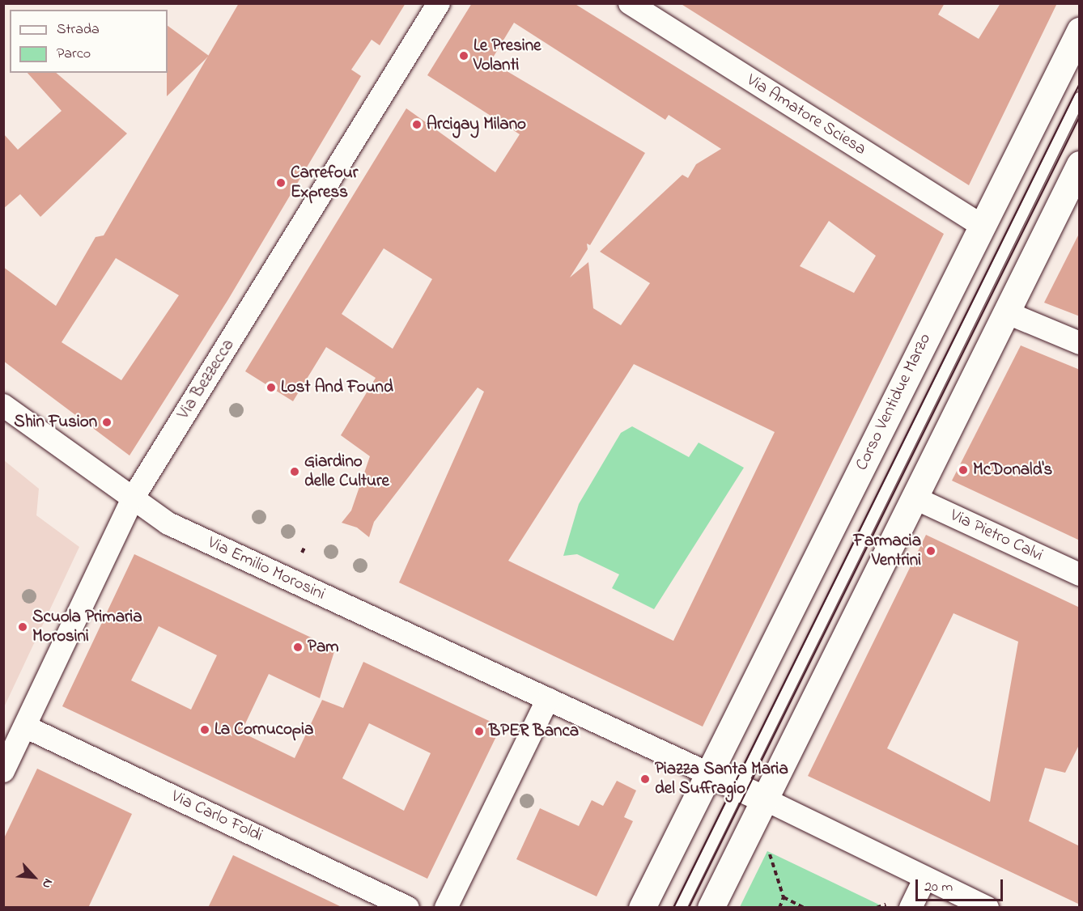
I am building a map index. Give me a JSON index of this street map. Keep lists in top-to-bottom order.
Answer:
{
  "streets": {
    "main road": ["Corso Ventidue Marzo"],
    "street": [
      "Via Amatore Sciesa",
      "Via Bezzecca",
      "Via Pietro Calvi",
      "Via Emilio Morosini",
      "Via Carlo Foldi"
    ]
  },
  "crossings": [
    ["Via Amatore Sciesa", "Corso Ventidue Marzo"],
    ["Via Bezzecca", "Via Emilio Morosini"],
    ["Via Bezzecca", "Via Carlo Foldi"]
  ],
  "places": [
    "Le Presine Volanti",
    "Arcigay Milano",
    "Carrefour Express",
    "Lost And Found",
    "Shin Fusion",
    "McDonald's",
    "Giardino delle Culture",
    "Farmacia Ventrini",
    "Scuola Primaria Morosini",
    "Pam",
    "La Cornucopia",
    "BPER Banca",
    "Piazza Santa Maria del Suffragio"
  ],
  "legend": ["Strada", "Parco"],
  "scale_bar": "20 m",
  "north": "bottom right"
}
